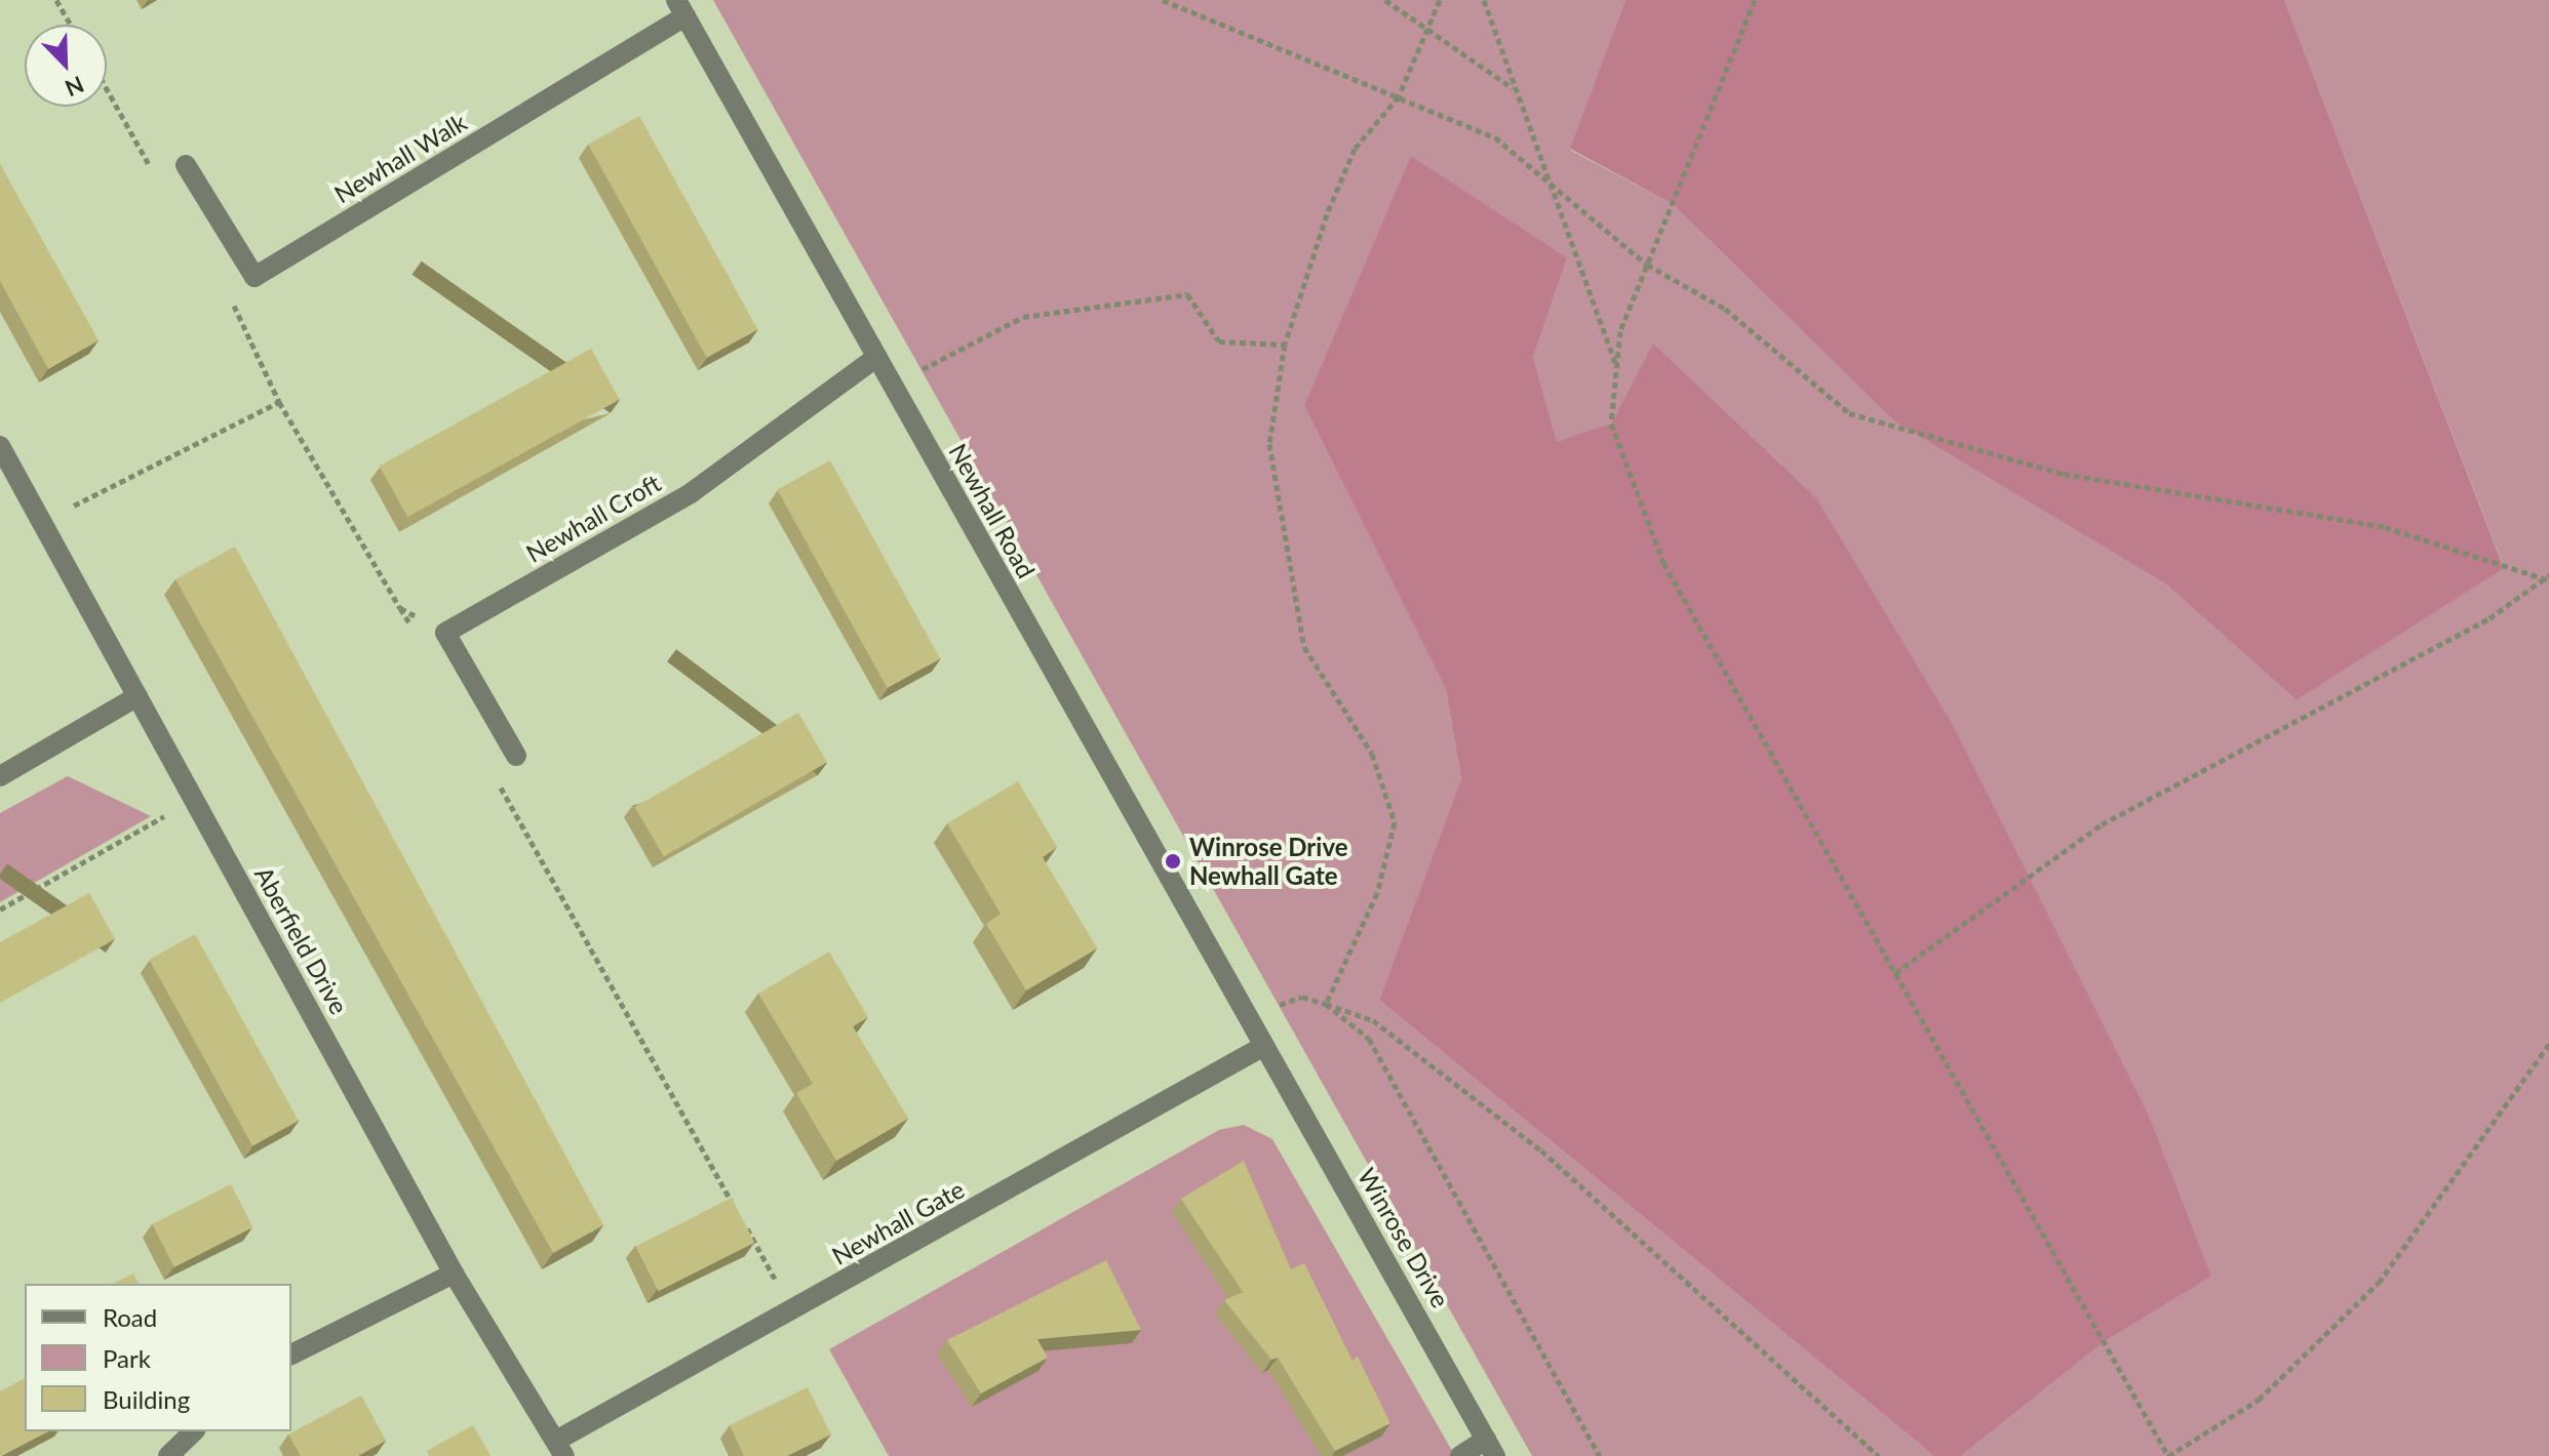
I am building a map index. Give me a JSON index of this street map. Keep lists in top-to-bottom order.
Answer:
{
  "streets": {
    "street": [
      "Newhall Walk",
      "Newhall Road",
      "Newhall Croft",
      "Aberfield Drive",
      "Newhall Gate",
      "Winrose Drive"
    ]
  },
  "crossings": [
    ["Newhall Walk", "Newhall Road"],
    ["Newhall Road", "Newhall Croft"],
    ["Newhall Road", "Newhall Gate"],
    ["Newhall Road", "Winrose Drive"],
    ["Aberfield Drive", "Newhall Gate"],
    ["Newhall Gate", "Winrose Drive"]
  ],
  "places": ["Winrose Drive Newhall Gate"],
  "legend": ["Road", "Park", "Building"],
  "north": "bottom right"
}
